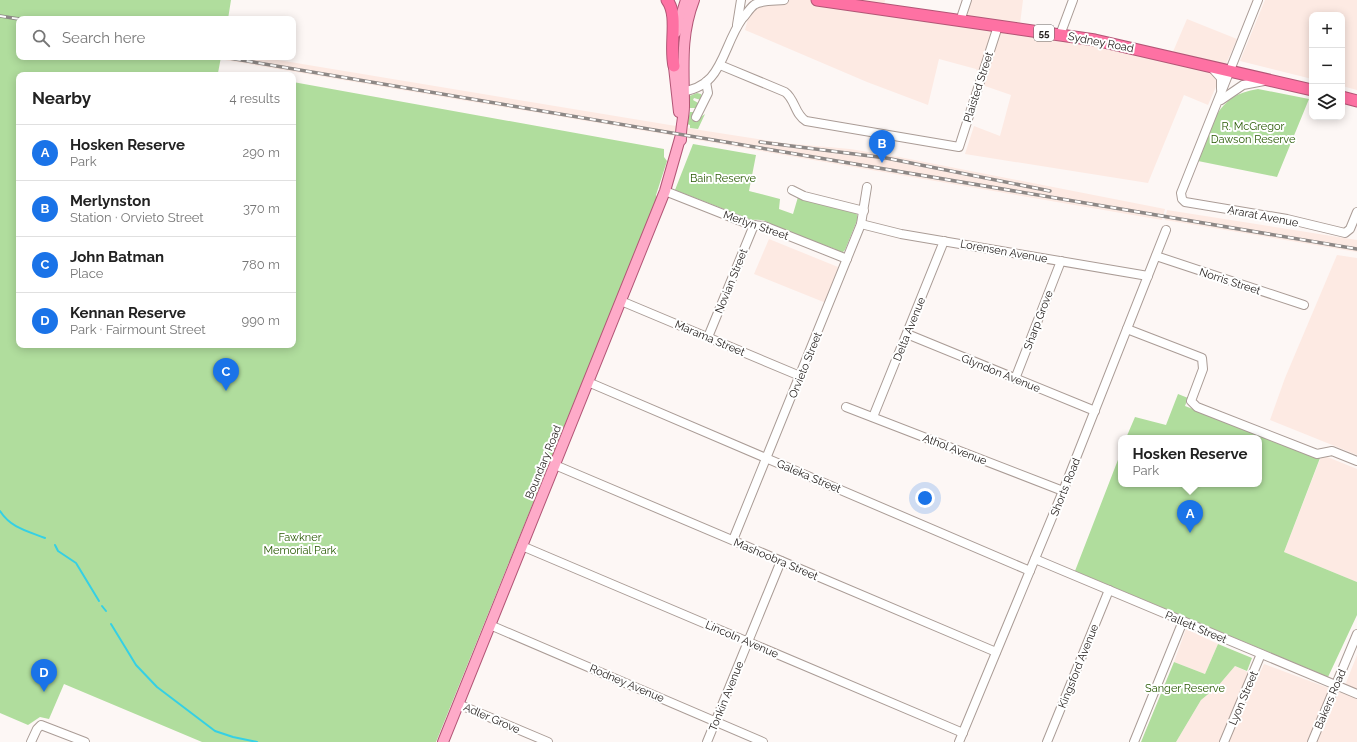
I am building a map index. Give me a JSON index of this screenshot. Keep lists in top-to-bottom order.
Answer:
{
  "streets": {
    "highway": ["55", "Sydney Road"],
    "main road": ["Boundary Road"],
    "street": [
      "Plaisted Street",
      "Ararat Avenue",
      "Merlyn Street",
      "Lorensen Avenue",
      "Novian Street",
      "Norris Street",
      "Sharp Grove",
      "Delta Avenue",
      "Marama Street",
      "Orvieto Street",
      "Glyndon Avenue",
      "Athol Avenue",
      "Galeka Street",
      "Shorts Road",
      "Mashoobra Street",
      "Pallett Street",
      "Lincoln Avenue",
      "Kingsford Avenue",
      "Rodney Avenue",
      "Tonkin Avenue",
      "Lyon Street",
      "Bakers Road",
      "Adler Grove"
    ]
  },
  "crossings": [
    ["Sydney Road", "Plaisted Street"],
    ["Merlyn Street", "Novian Street"],
    ["Merlyn Street", "Orvieto Street"],
    ["Merlyn Street", "Boundary Road"],
    ["Lorensen Avenue", "Sharp Grove"],
    ["Lorensen Avenue", "Delta Avenue"],
    ["Lorensen Avenue", "Orvieto Street"],
    ["Lorensen Avenue", "Shorts Road"],
    ["Novian Street", "Marama Street"],
    ["Norris Street", "Shorts Road"],
    ["Sharp Grove", "Glyndon Avenue"],
    ["Delta Avenue", "Glyndon Avenue"],
    ["Delta Avenue", "Athol Avenue"],
    ["Marama Street", "Orvieto Street"],
    ["Marama Street", "Boundary Road"],
    ["Orvieto Street", "Galeka Street"],
    ["Orvieto Street", "Mashoobra Street"],
    ["Glyndon Avenue", "Shorts Road"],
    ["Athol Avenue", "Shorts Road"],
    ["Boundary Road", "Galeka Street"],
    ["Boundary Road", "Mashoobra Street"],
    ["Boundary Road", "Lincoln Avenue"],
    ["Boundary Road", "Rodney Avenue"],
    ["Boundary Road", "Adler Grove"],
    ["Galeka Street", "Shorts Road"],
    ["Shorts Road", "Mashoobra Street"],
    ["Shorts Road", "Pallett Street"],
    ["Shorts Road", "Lincoln Avenue"],
    ["Mashoobra Street", "Tonkin Avenue"],
    ["Pallett Street", "Kingsford Avenue"],
    ["Pallett Street", "Lyon Street"],
    ["Pallett Street", "Bakers Road"],
    ["Lincoln Avenue", "Tonkin Avenue"],
    ["Rodney Avenue", "Tonkin Avenue"]
  ],
  "parks": [
    "R. McGregor Dawson Reserve",
    "Bain Reserve",
    "Fawkner Memorial Park",
    "Sanger Reserve"
  ],
  "page": {
    "map_buttons": ["+", "−"],
    "search": "Search here",
    "heading": ["Nearby", "4 results"],
    "list": [
      {
        "mark": "A",
        "name": "Hosken Reserve",
        "note": "Park",
        "value": "290 m"
      },
      {
        "mark": "B",
        "name": "Merlynston",
        "note": "Station · Orvieto Street",
        "value": "370 m"
      },
      {
        "mark": "C",
        "name": "John Batman",
        "note": "Place",
        "value": "780 m"
      },
      {
        "mark": "D",
        "name": "Kennan Reserve",
        "note": "Park · Fairmount Street",
        "value": "990 m"
      }
    ],
    "pins": [
      "B",
      "C",
      "A",
      "D"
    ],
    "popup": ["Hosken Reserve", "Park"]
  }
}
